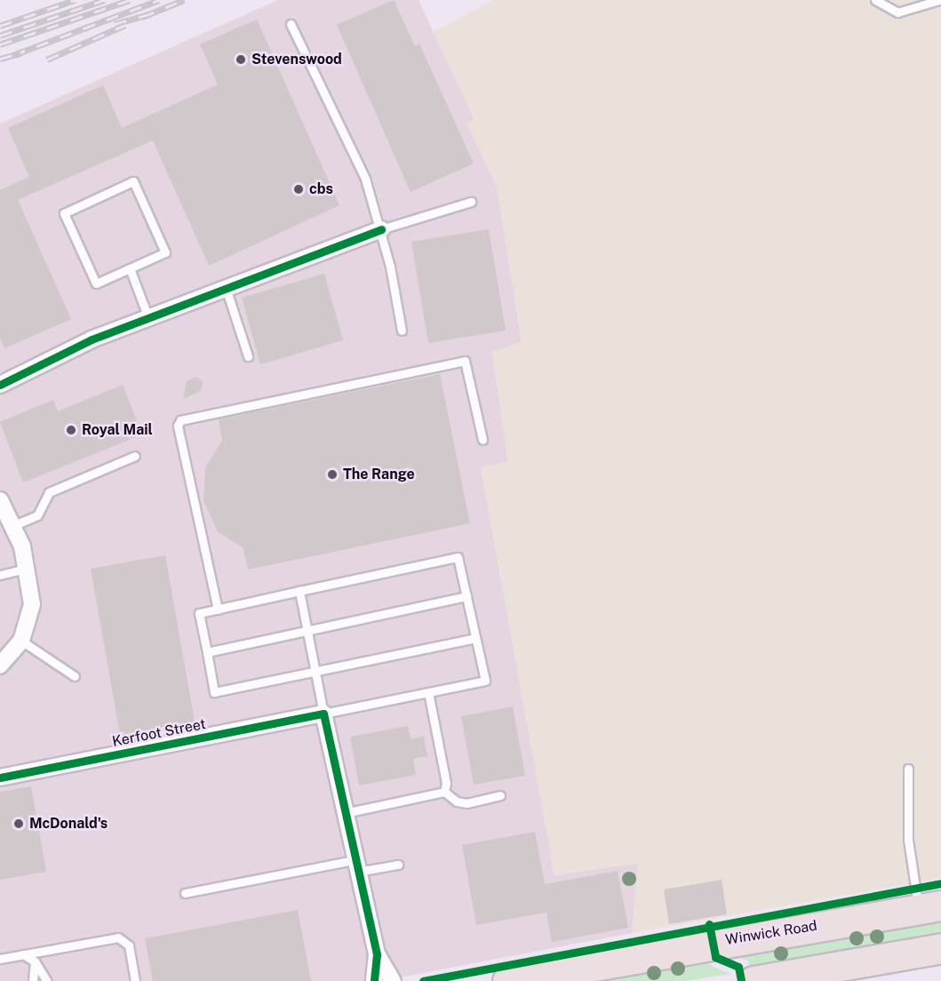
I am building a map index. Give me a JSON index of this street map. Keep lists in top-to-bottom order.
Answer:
{
  "streets": {
    "highway": ["Winwick Road"],
    "street": ["Kerfoot Street"]
  },
  "places": [
    "Stevenswood",
    "cbs",
    "Royal Mail",
    "The Range",
    "McDonald's"
  ]
}
